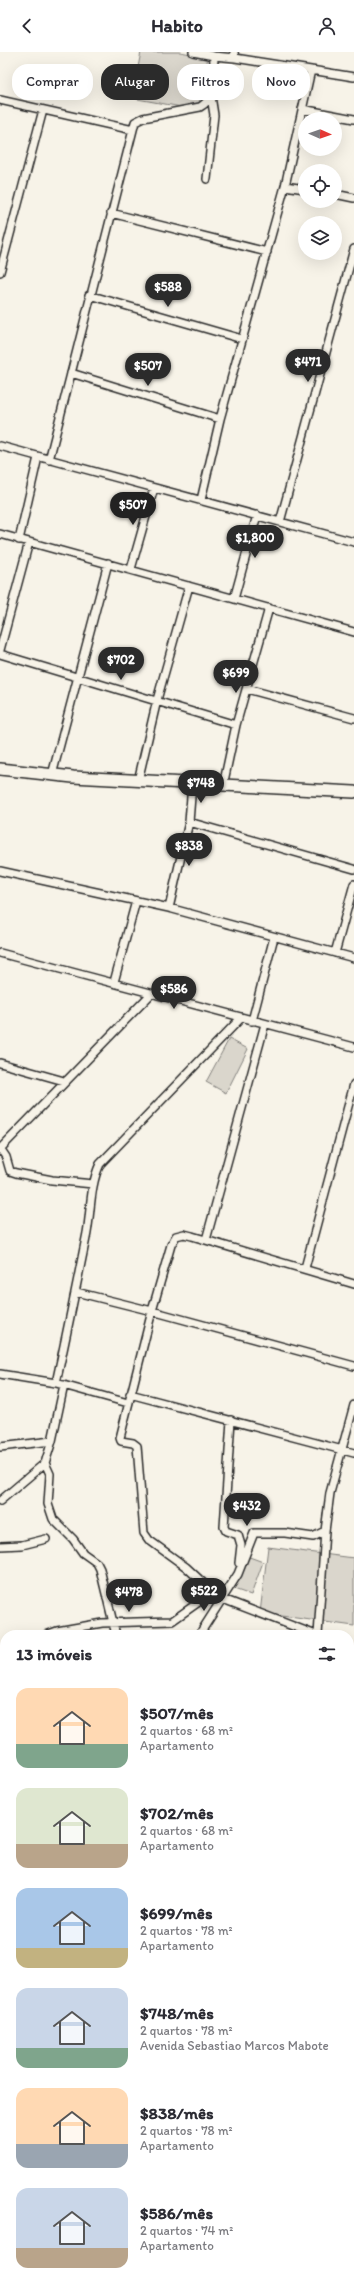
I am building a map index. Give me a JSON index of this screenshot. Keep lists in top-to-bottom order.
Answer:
{
  "north": "right",
  "page": {
    "header": "Habito",
    "chip": [
      "Comprar",
      "Alugar",
      "Filtros",
      "Novo"
    ],
    "price": [
      "$588",
      "$471",
      "$507",
      "$507",
      "$1,800",
      "$702",
      "$699",
      "$748",
      "$838",
      "$586",
      "$432",
      "$522",
      "$478"
    ],
    "heading": "13 imóveis",
    "list": [
      {
        "name": "$507/mês",
        "note": "2 quartos · 68 m² · Apartamento"
      },
      {
        "name": "$702/mês",
        "note": "2 quartos · 68 m² · Apartamento"
      },
      {
        "name": "$699/mês",
        "note": "2 quartos · 78 m² · Apartamento"
      },
      {
        "name": "$748/mês",
        "note": "2 quartos · 78 m² · Avenida Sebastiao Marcos Mabote"
      },
      {
        "name": "$838/mês",
        "note": "2 quartos · 78 m² · Apartamento"
      },
      {
        "name": "$586/mês",
        "note": "2 quartos · 74 m² · Apartamento"
      }
    ]
  }
}
